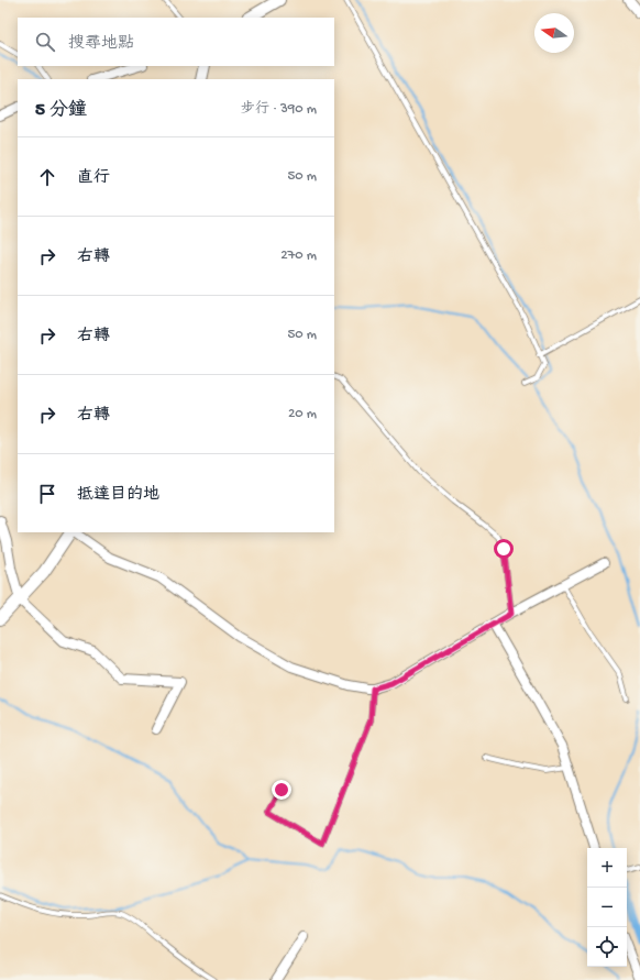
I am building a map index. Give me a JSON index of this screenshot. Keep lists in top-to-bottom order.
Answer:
{
  "north": "left",
  "page": {
    "search": "搜尋地點",
    "heading": ["5 分鐘", "步行 · 390 m"],
    "list": [
      ["直行", "50 m"],
      ["右轉", "270 m"],
      ["右轉", "50 m"],
      ["右轉", "20 m"],
      "抵達目的地"
    ],
    "map_buttons": ["+", "−"]
  }
}
